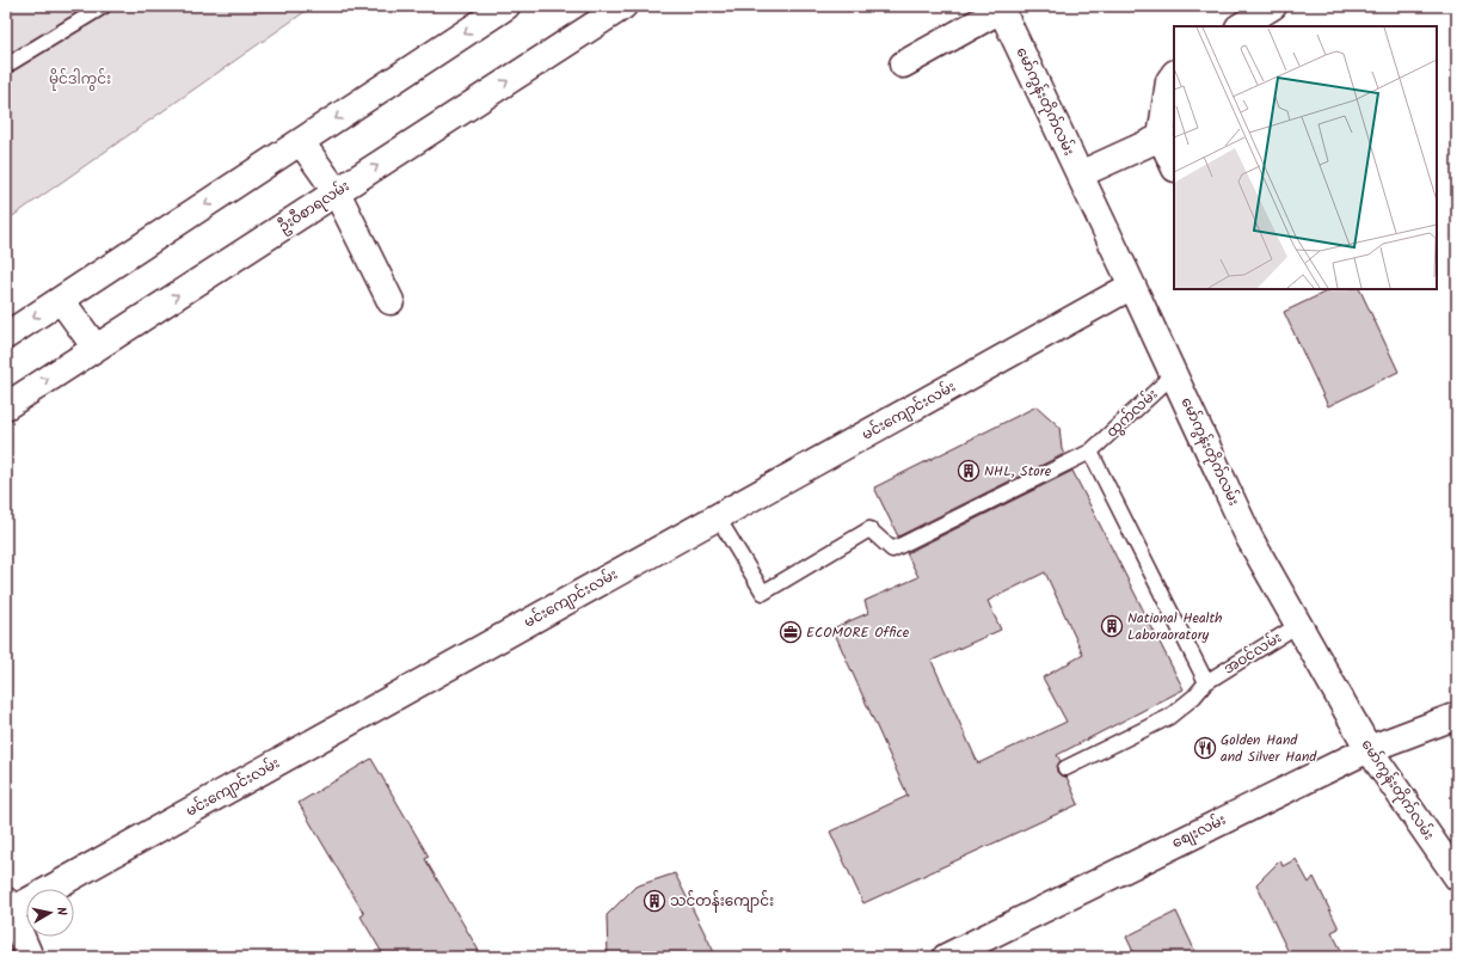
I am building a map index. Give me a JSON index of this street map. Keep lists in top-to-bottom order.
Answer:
{
  "streets": {
    "street": [
      "မော်ကွန်းတိုက်လမ်း",
      "ဦးဝီစာရလမ်း",
      "မင်းကျောင်းလမ်း",
      "စျေးလမ်း"
    ],
    "lane": ["ထွက်လမ်း", "အ၀င်လမ်း"]
  },
  "crossings": [
    ["မော်ကွန်းတိုက်လမ်း", "မင်းကျောင်းလမ်း"],
    ["မော်ကွန်းတိုက်လမ်း", "ထွက်လမ်း"],
    ["မော်ကွန်းတိုက်လမ်း", "အ၀င်လမ်း"],
    ["မော်ကွန်းတိုက်လမ်း", "စျေးလမ်း"],
    ["မင်းကျောင်းလမ်း", "ထွက်လမ်း"]
  ],
  "parks": ["မိုင်ဒါကွင်း"],
  "places": {
    "building": ["NHL, Store", "National Health Laboraoratory", "သင်တန်းကျောင်း"],
    "office": ["ECOMORE Office"],
    "restaurant": ["Golden Hand and Silver Hand"]
  },
  "north": "right"
}
